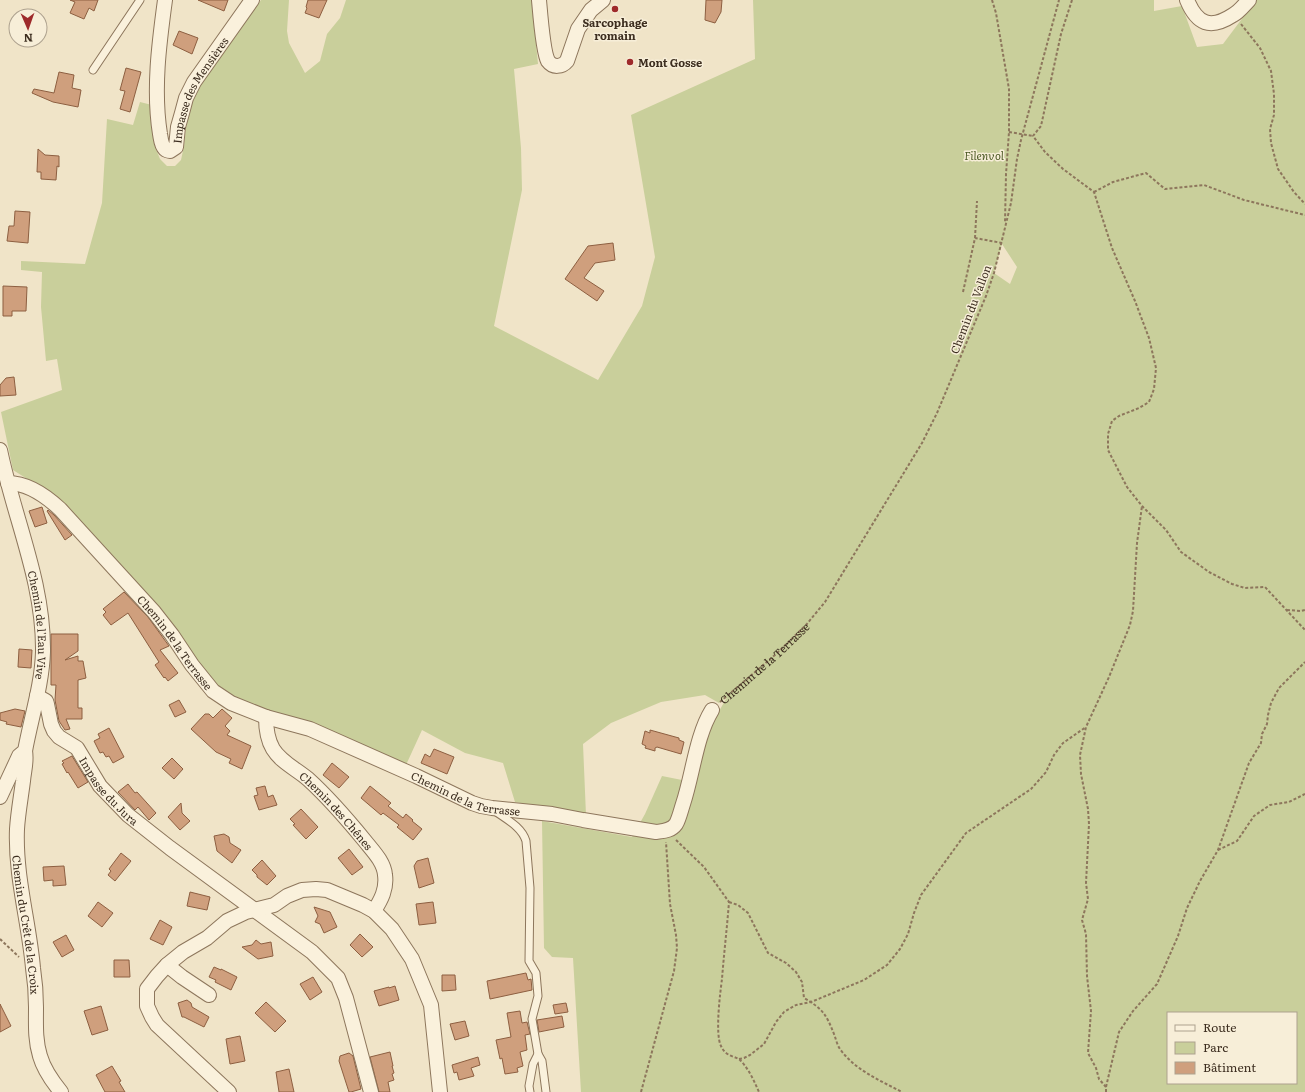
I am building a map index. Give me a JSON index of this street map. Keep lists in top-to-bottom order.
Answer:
{
  "streets": {
    "street": [
      "Impasse des Mensières",
      "Chemin de l'Eau Vive",
      "Chemin de la Terrasse",
      "Impasse du Jura",
      "Chemin des Chênes",
      "Chemin du Crêt de la Croix"
    ],
    "path": ["Chemin du Vallon"]
  },
  "crossings": [
    ["Chemin du Vallon", "Chemin de la Terrasse"],
    ["Chemin de l'Eau Vive", "Chemin de la Terrasse"],
    ["Chemin de l'Eau Vive", "Impasse du Jura"],
    ["Chemin de l'Eau Vive", "Chemin du Crêt de la Croix"],
    ["Chemin de la Terrasse", "Chemin des Chênes"]
  ],
  "parks": ["Filenvol"],
  "places": ["Sarcophage romain", "Mont Gosse"],
  "legend": ["Route", "Parc", "Bâtiment"],
  "north": "bottom"
}
